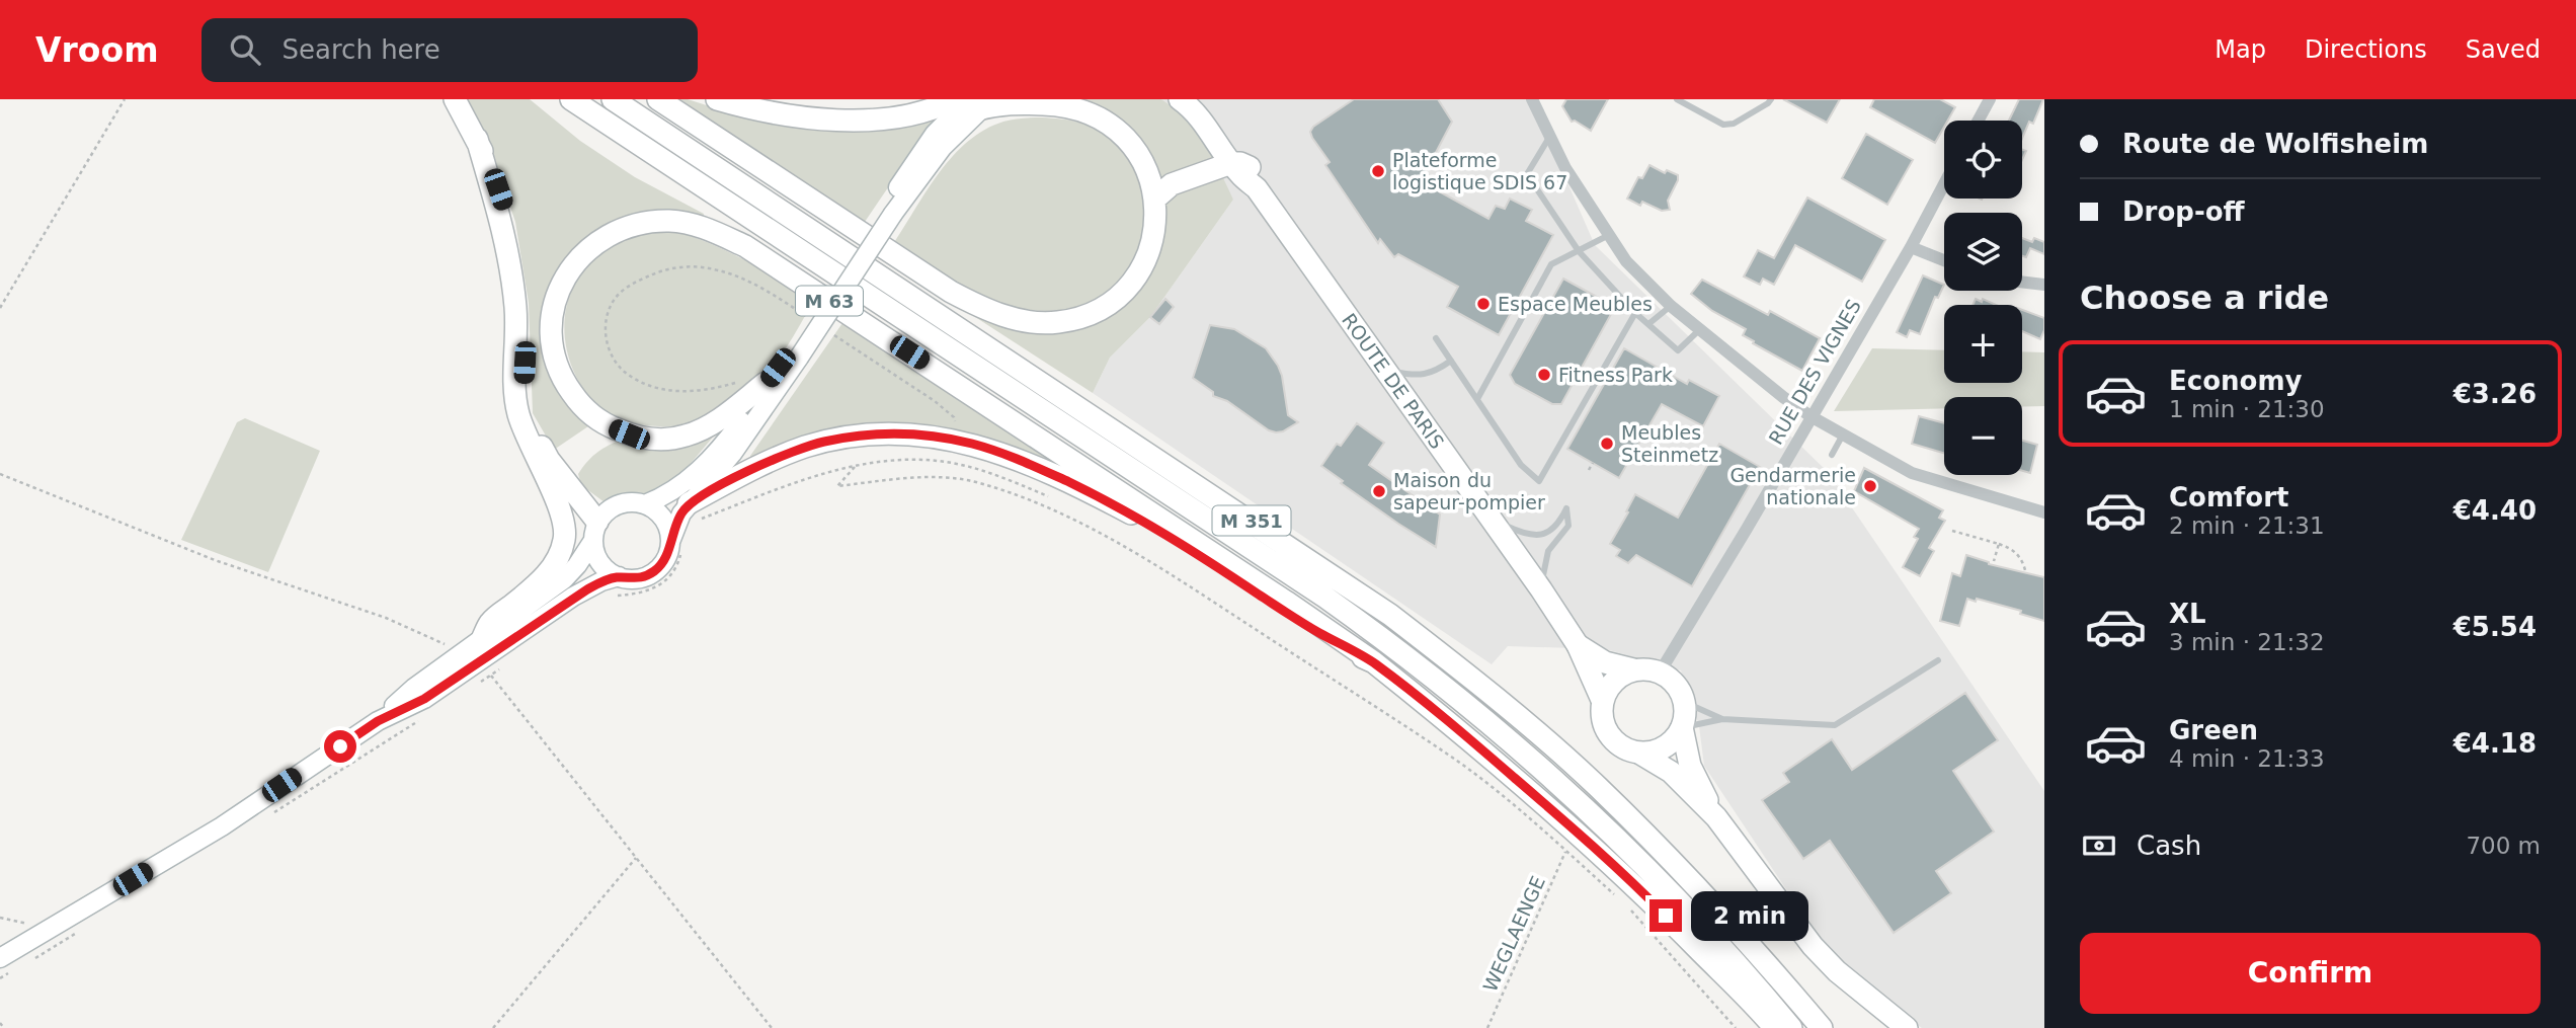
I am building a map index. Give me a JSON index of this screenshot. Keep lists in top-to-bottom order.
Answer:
{
  "streets": {
    "main road": ["M 63", "ROUTE DE PARIS", "M 351"],
    "street": ["RUE DES VIGNES"],
    "path": ["WEGLAENGE"]
  },
  "crossings": [
    ["RUE DES VIGNES", "ROUTE DE PARIS"]
  ],
  "places": [
    "Plateforme logistique SDIS 67",
    "Espace Meubles",
    "Fitness Park",
    "Meubles Steinmetz",
    "Gendarmerie nationale",
    "Maison du sapeur-pompier"
  ],
  "page": {
    "header": "Vroom",
    "search": "Search here",
    "nav": ["Map", "Directions", "Saved"],
    "banner": ["Route de Wolfisheim", "Drop-off"],
    "map_buttons": ["+", "−"],
    "heading": "Choose a ride",
    "list": [
      {
        "name": "Economy",
        "note": "1 min · 21:30",
        "value": "€3.26"
      },
      {
        "name": "Comfort",
        "note": "2 min · 21:31",
        "value": "€4.40"
      },
      {
        "name": "XL",
        "note": "3 min · 21:32",
        "value": "€5.54"
      },
      {
        "name": "Green",
        "note": "4 min · 21:33",
        "value": "€4.18"
      }
    ],
    "pay": ["Cash", "700 m"],
    "bubble": "2 min",
    "buttons": "Confirm"
  }
}
